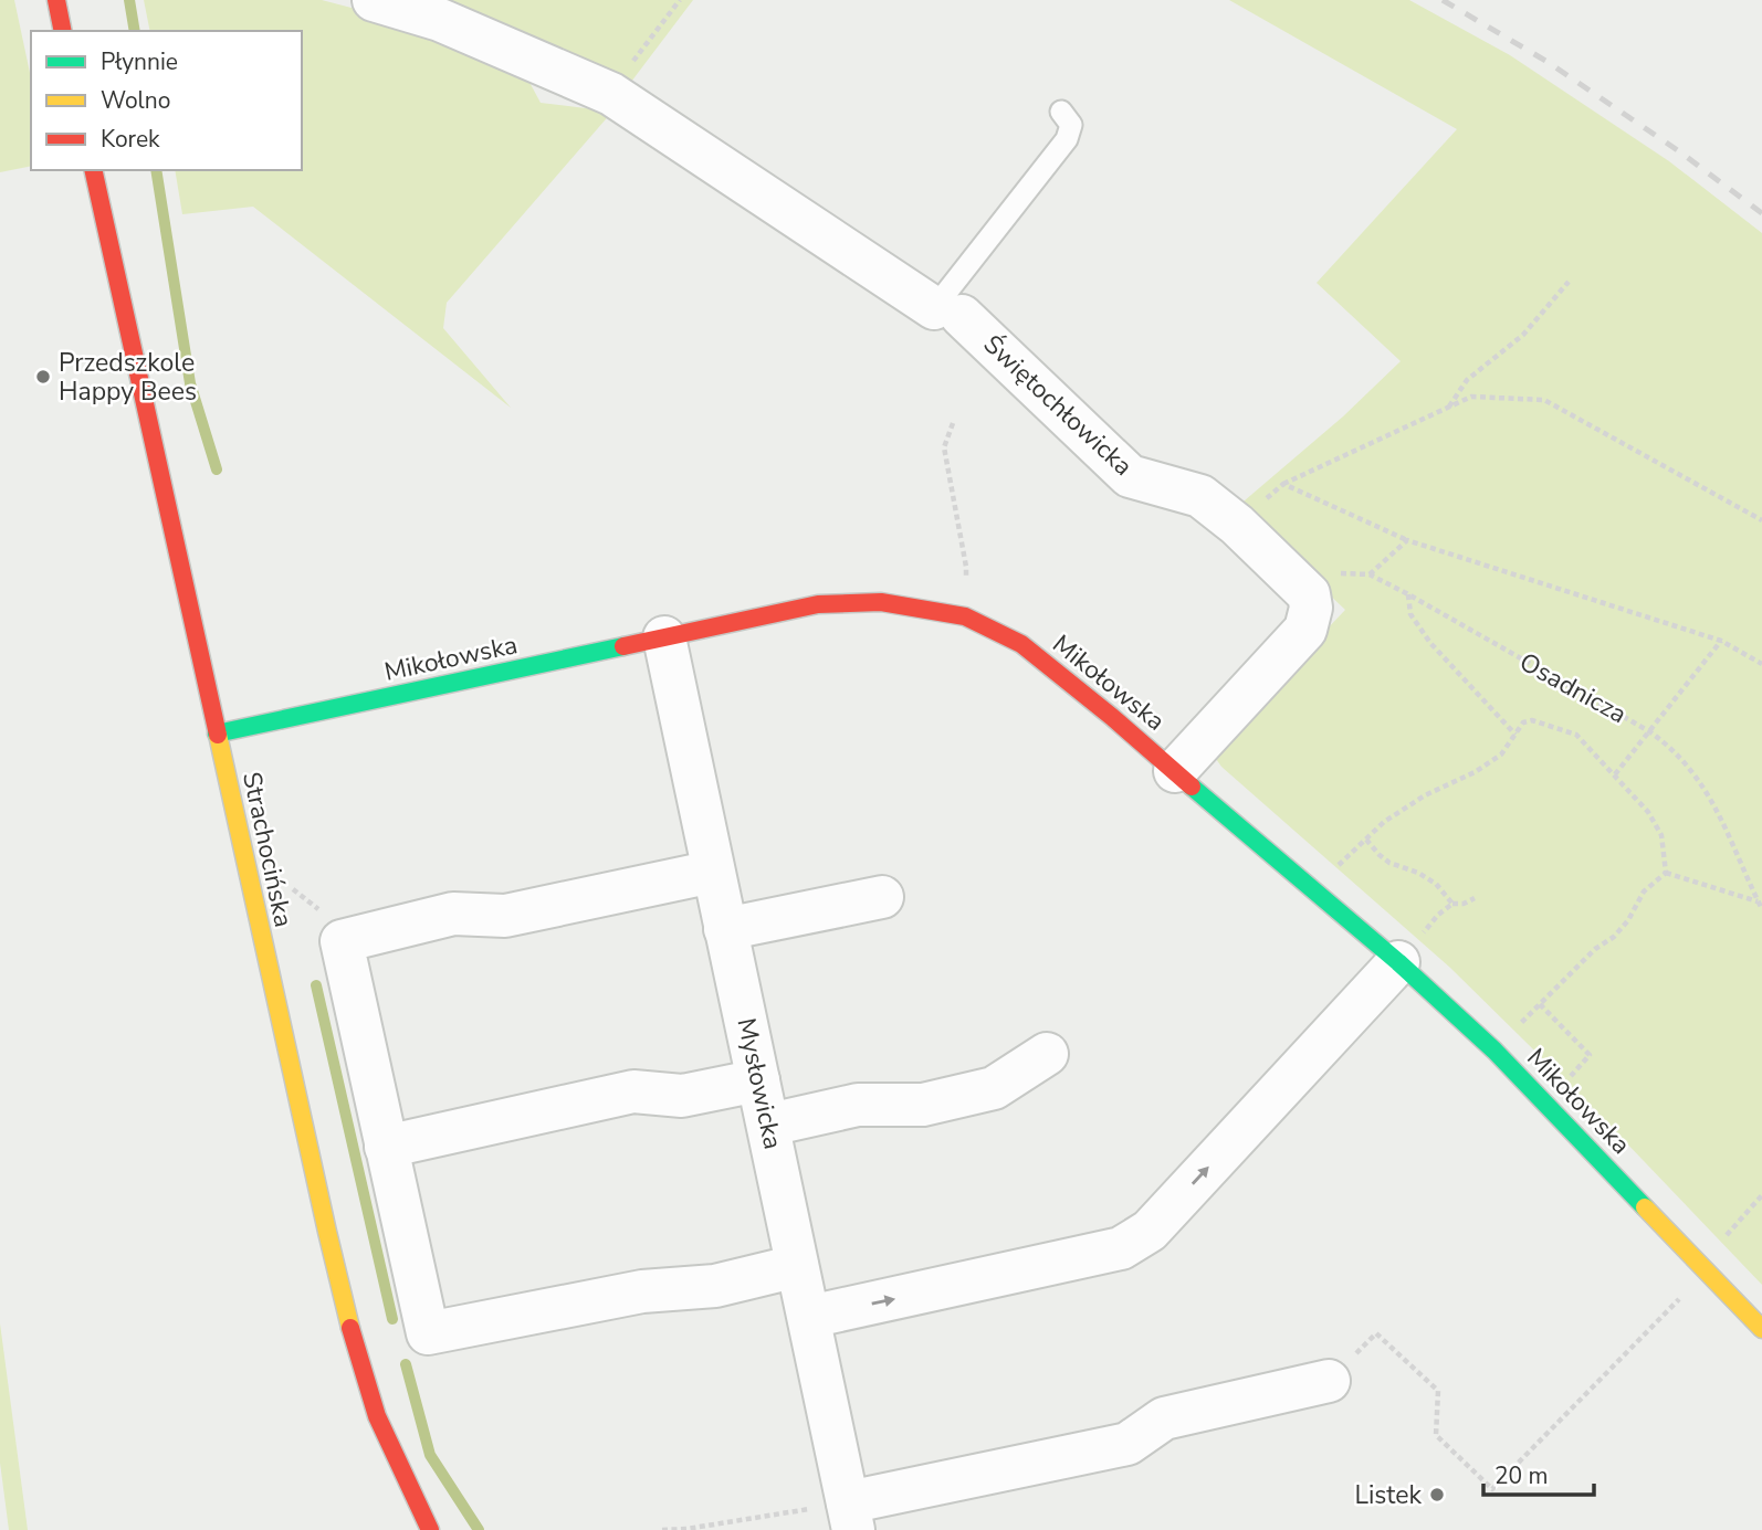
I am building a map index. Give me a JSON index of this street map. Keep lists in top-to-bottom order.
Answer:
{
  "streets": {
    "street": [
      "Świętochłowicka",
      "Mikołowska",
      "Strachocińska",
      "Mysłowicka"
    ],
    "path": ["Osadnicza"]
  },
  "crossings": [
    ["Świętochłowicka", "Osadnicza"],
    ["Mikołowska", "Strachocińska"],
    ["Mikołowska", "Mysłowicka"]
  ],
  "places": ["Przedszkole Happy Bees", "Listek"],
  "legend": ["Płynnie", "Wolno", "Korek"],
  "scale_bar": "20 m"
}
